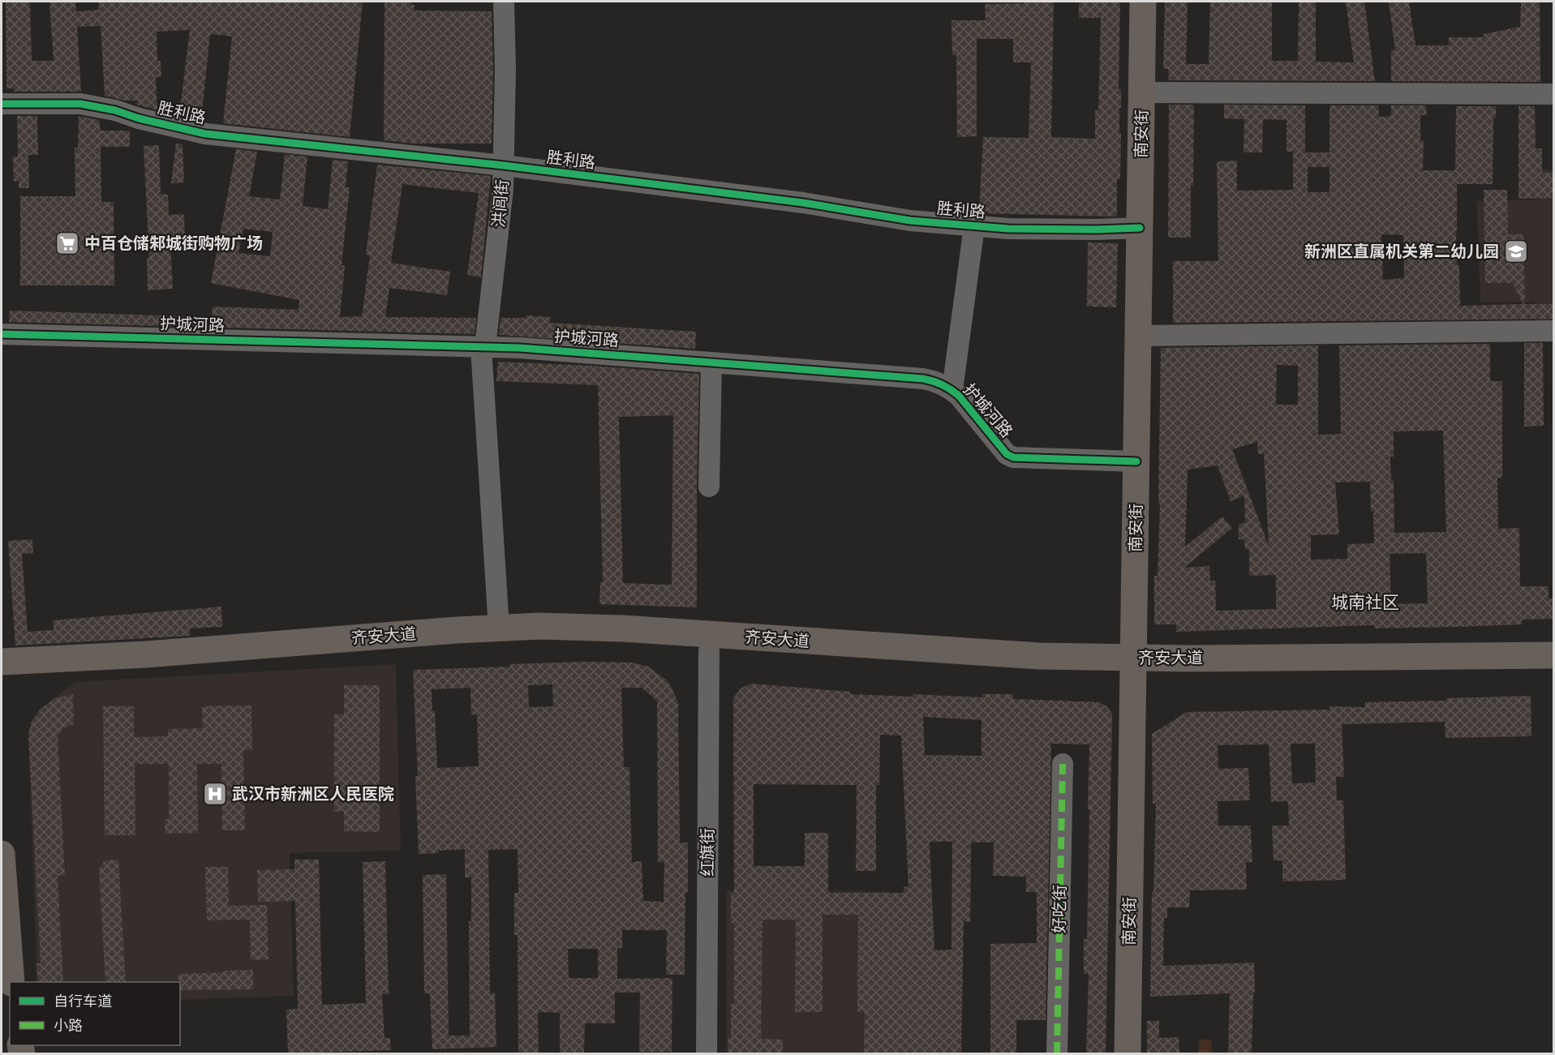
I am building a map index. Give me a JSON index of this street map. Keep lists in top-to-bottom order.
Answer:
{
  "streets": {
    "main road": ["南安街", "齐安大道"],
    "street": [
      "胜利路",
      "洪闾街",
      "护城河路",
      "红旗街",
      "好吃街"
    ]
  },
  "crossings": [
    ["胜利路", "南安街"],
    ["胜利路", "洪闾街"],
    ["南安街", "护城河路"],
    ["南安街", "齐安大道"],
    ["洪闾街", "护城河路"],
    ["洪闾街", "齐安大道"],
    ["齐安大道", "红旗街"]
  ],
  "districts": ["城南社区"],
  "places": {
    "supermarket": ["中百仓储邾城街购物广场"],
    "school or university": ["新洲区直属机关第二幼儿园"],
    "hospital": ["武汉市新洲区人民医院"]
  },
  "legend": ["自行车道", "小路"]
}
